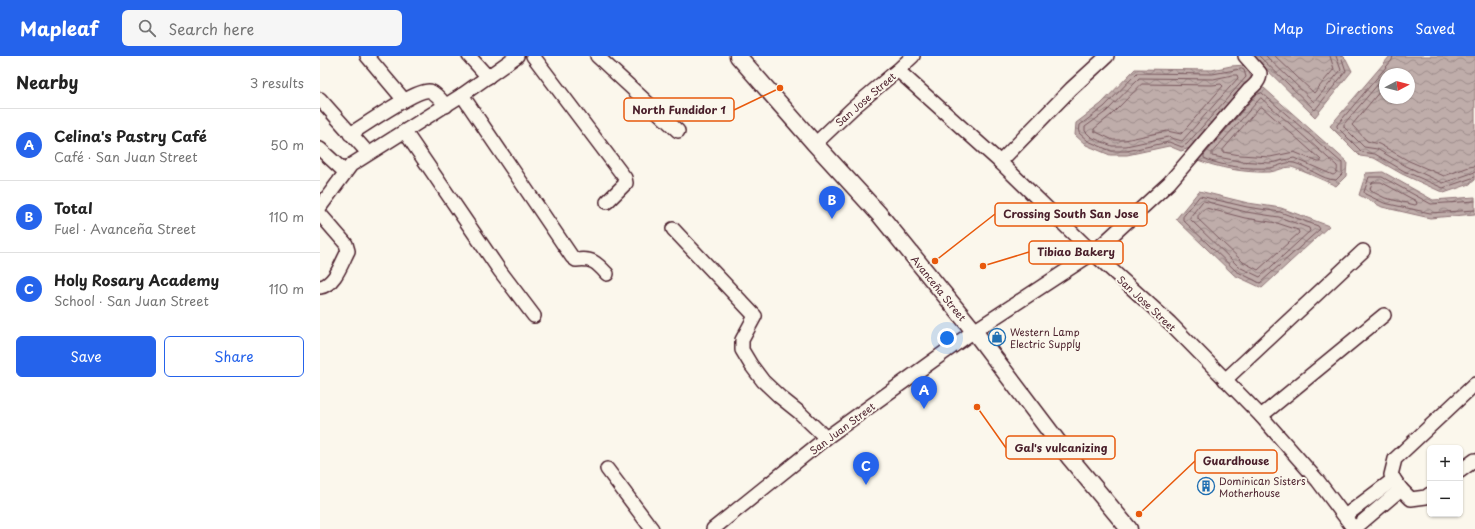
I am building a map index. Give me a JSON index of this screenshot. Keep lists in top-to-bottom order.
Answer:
{
  "streets": {
    "main road": ["Avanceña Street"],
    "street": ["San Jose Street", "San Juan Street"]
  },
  "crossings": [
    ["San Jose Street", "Avanceña Street"],
    ["San Jose Street", "San Juan Street"],
    ["Avanceña Street", "San Juan Street"]
  ],
  "places": {
    "other": [
      "North Fundidor 1",
      "Crossing South San Jose",
      "Tibiao Bakery",
      "Gal's vulcanizing",
      "Guardhouse"
    ],
    "shop": ["Western Lamp Electric Supply"],
    "building": ["Dominican Sisters Motherhouse"]
  },
  "north": "right",
  "page": {
    "header": "Mapleaf",
    "search": "Search here",
    "nav": ["Map", "Directions", "Saved"],
    "heading": ["Nearby", "3 results"],
    "list": [
      {
        "mark": "A",
        "name": "Celina's Pastry Café",
        "note": "Café · San Juan Street",
        "value": "50 m"
      },
      {
        "mark": "B",
        "name": "Total",
        "note": "Fuel · Avanceña Street",
        "value": "110 m"
      },
      {
        "mark": "C",
        "name": "Holy Rosary Academy",
        "note": "School · San Juan Street",
        "value": "110 m"
      }
    ],
    "pins": ["B", "A", "C"],
    "buttons": ["Save", "Share"],
    "map_buttons": ["+", "−"]
  }
}
